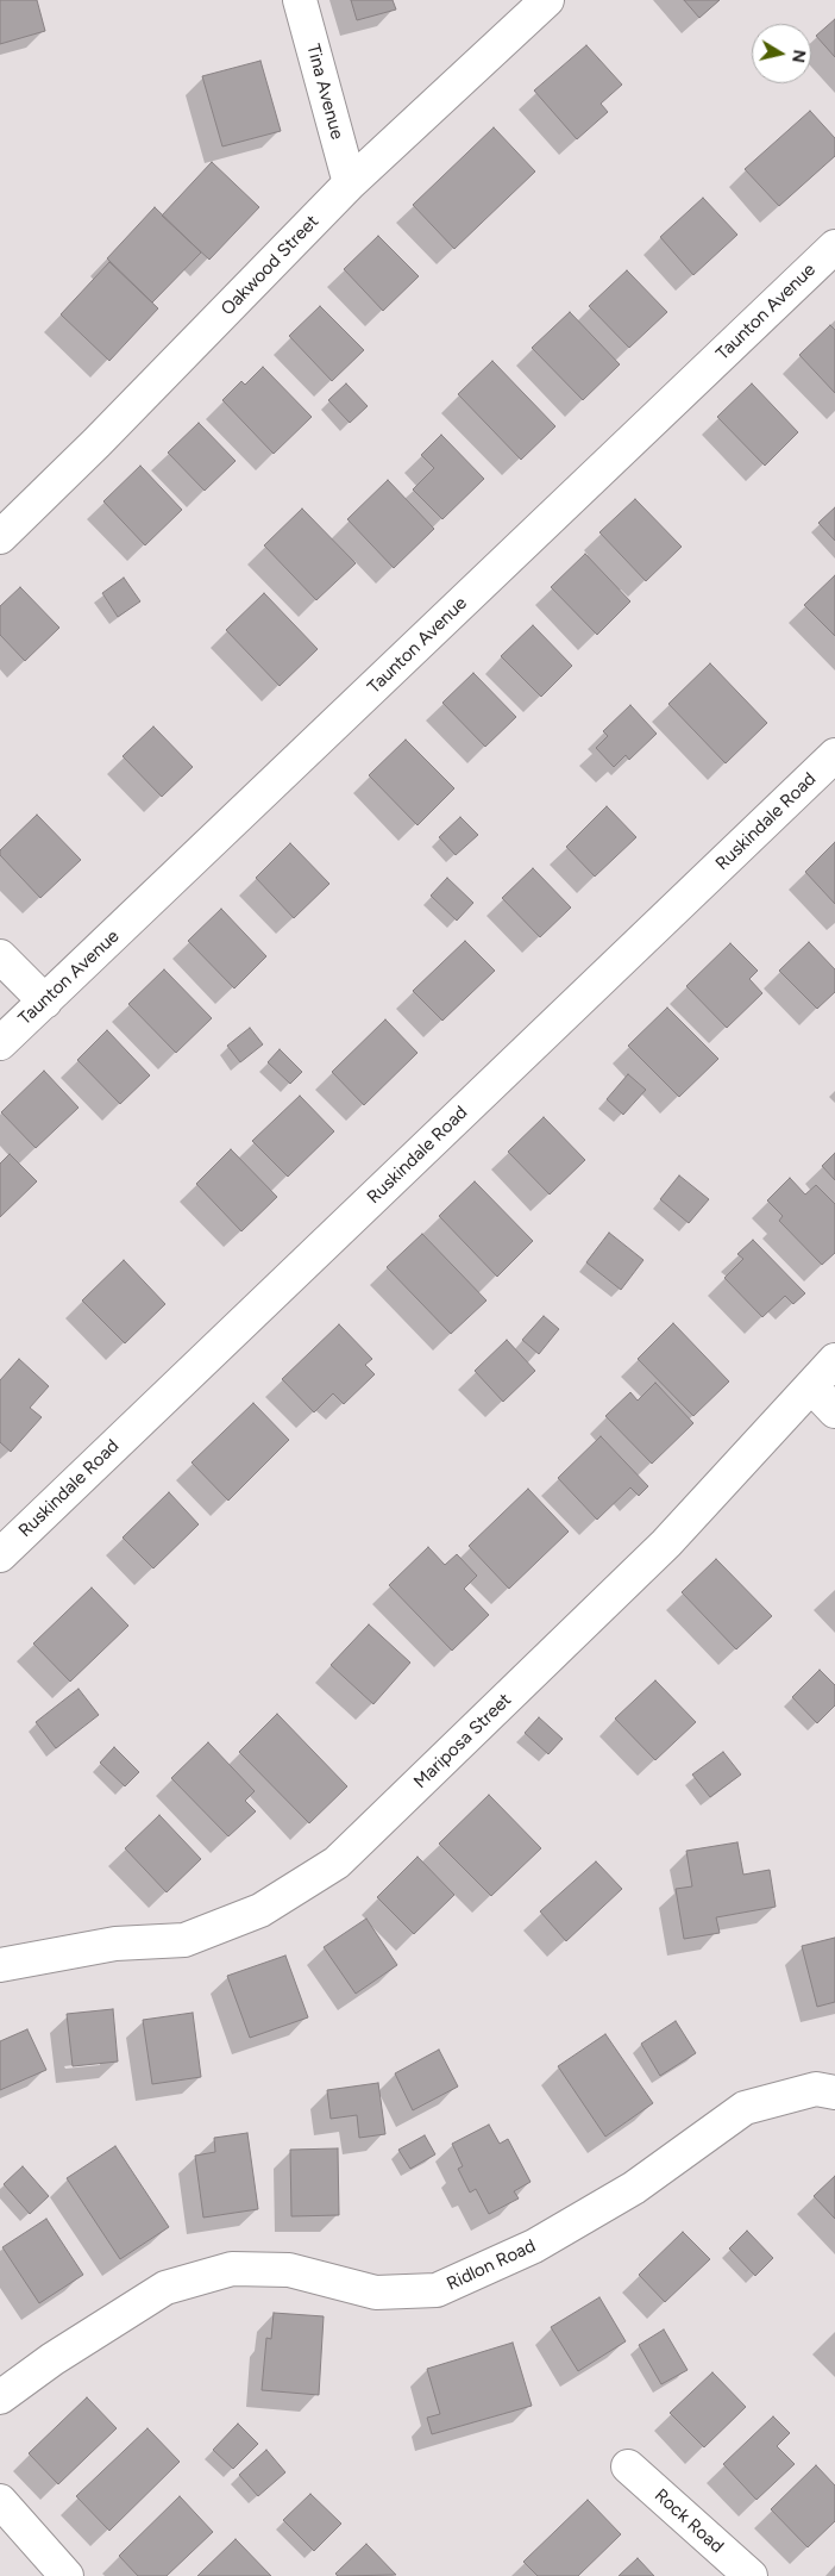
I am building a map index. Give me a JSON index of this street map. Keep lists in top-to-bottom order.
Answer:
{
  "streets": {
    "street": [
      "Tina Avenue",
      "Oakwood Street",
      "Taunton Avenue",
      "Ruskindale Road",
      "Mariposa Street",
      "Ridlon Road",
      "Rock Road"
    ]
  },
  "crossings": [
    ["Tina Avenue", "Oakwood Street"]
  ],
  "north": "right"
}
